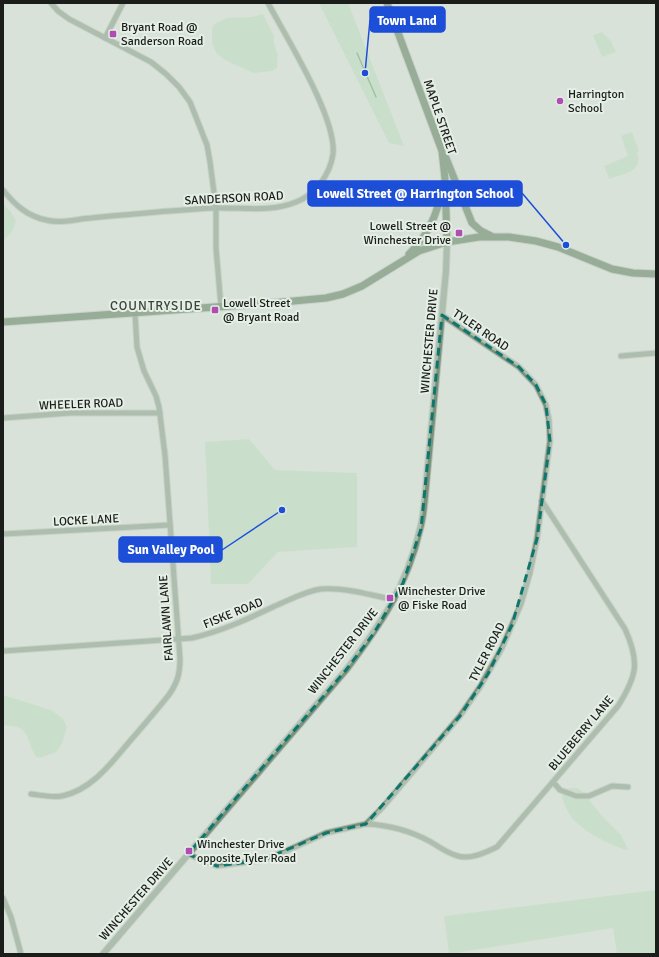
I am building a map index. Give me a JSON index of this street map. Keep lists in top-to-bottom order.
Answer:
{
  "streets": {
    "main road": ["MAPLE STREET"],
    "street": [
      "SANDERSON ROAD",
      "TYLER ROAD",
      "WINCHESTER DRIVE",
      "WHEELER ROAD",
      "LOCKE LANE",
      "FISKE ROAD",
      "FAIRLAWN LANE",
      "BLUEBERRY LANE"
    ]
  },
  "crossings": [
    ["MAPLE STREET", "WINCHESTER DRIVE"],
    ["TYLER ROAD", "WINCHESTER DRIVE"],
    ["TYLER ROAD", "BLUEBERRY LANE"],
    ["WINCHESTER DRIVE", "FISKE ROAD"],
    ["WHEELER ROAD", "FAIRLAWN LANE"],
    ["LOCKE LANE", "FAIRLAWN LANE"],
    ["FISKE ROAD", "FAIRLAWN LANE"]
  ],
  "districts": ["COUNTRYSIDE"],
  "places": {
    "transit": [
      "Bryant Road @ Sanderson Road",
      "Lowell Street @ Winchester Drive",
      "Lowell Street @ Bryant Road",
      "Winchester Drive @ Fiske Road",
      "Winchester Drive opposite Tyler Road"
    ],
    "other": [
      "Town Land",
      "Harrington School",
      "Lowell Street @ Harrington School",
      "Sun Valley Pool"
    ]
  }
}
